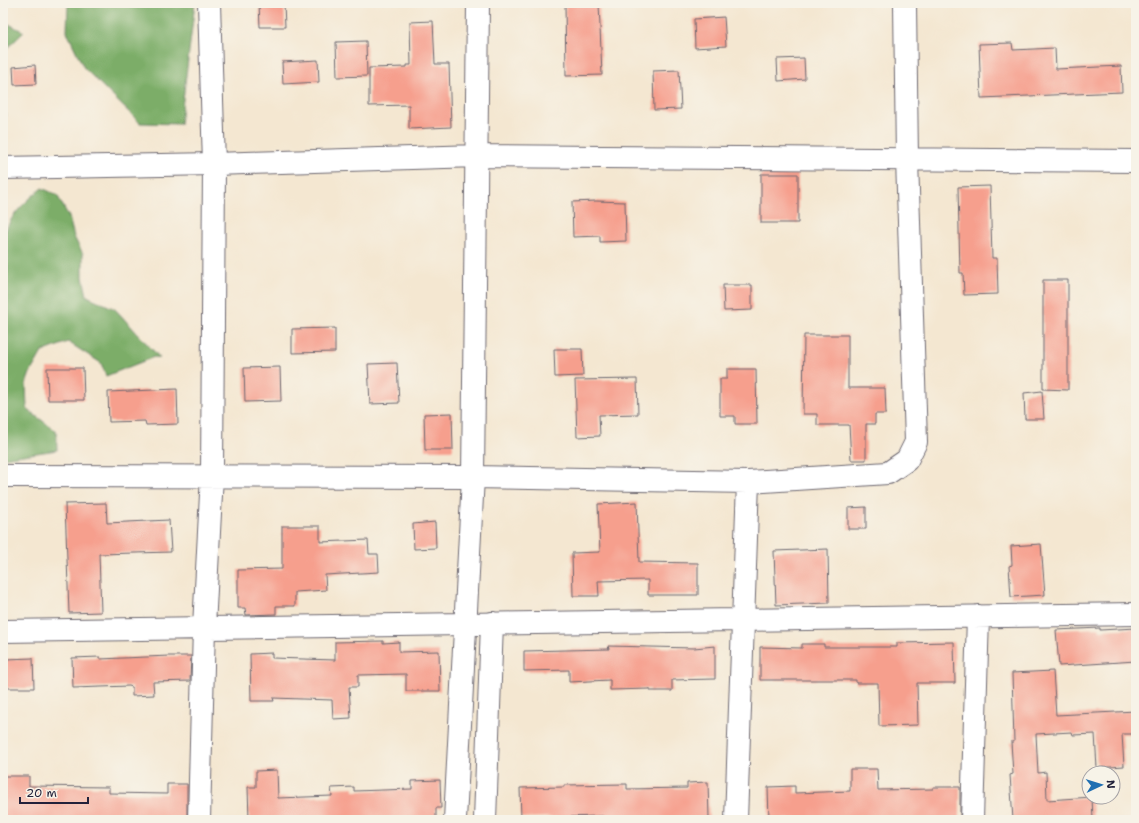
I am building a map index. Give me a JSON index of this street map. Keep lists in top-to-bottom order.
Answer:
{
  "scale_bar": "20 m",
  "north": "right"
}
